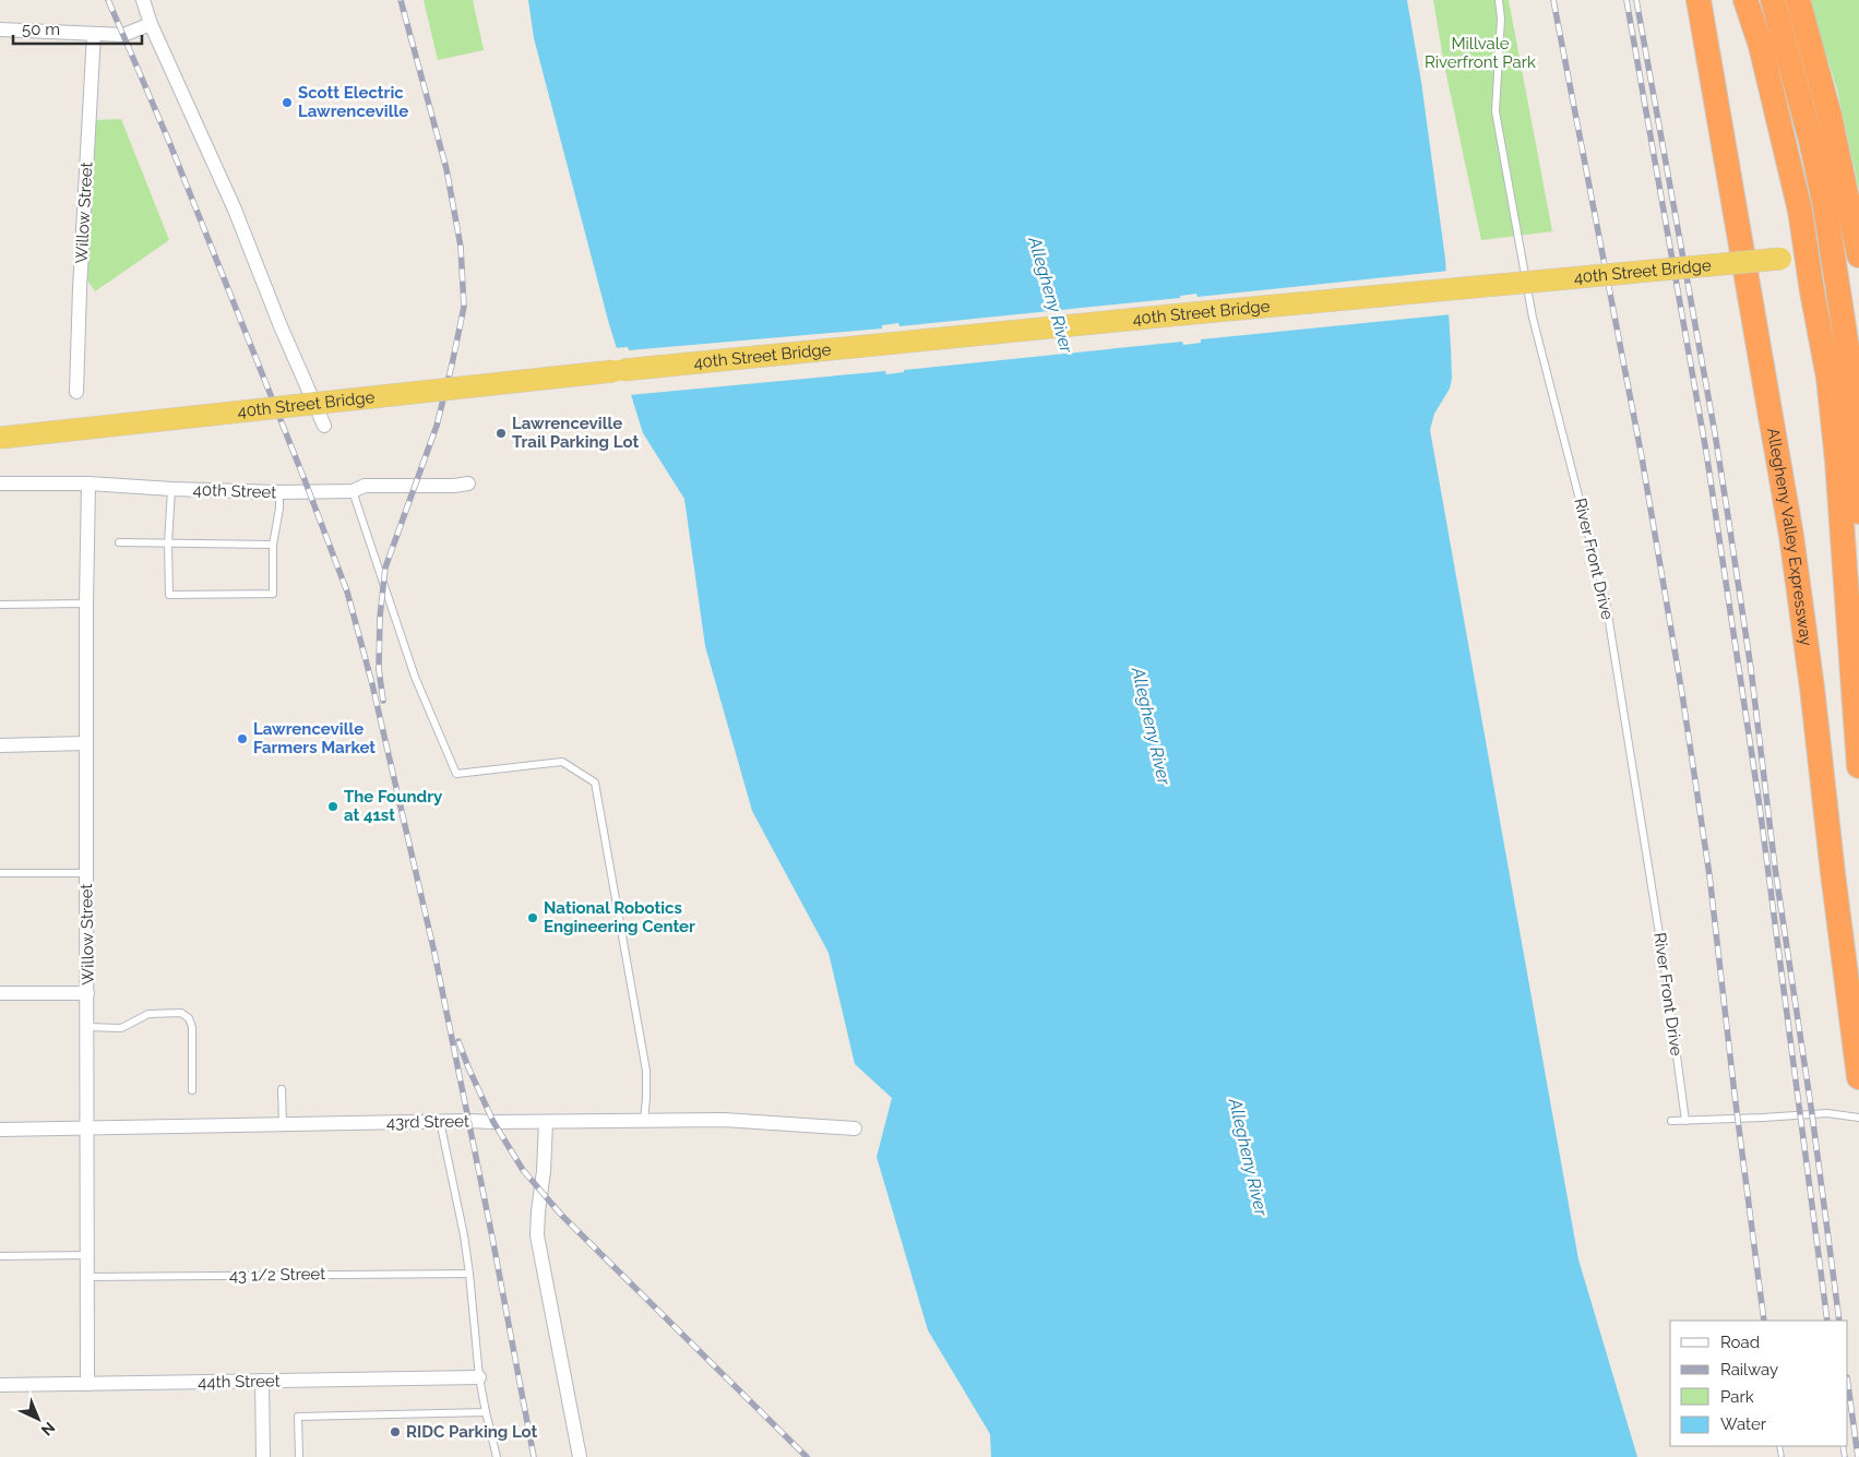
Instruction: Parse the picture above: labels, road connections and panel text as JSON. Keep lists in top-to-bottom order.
{
  "streets": {
    "highway": ["Allegheny Valley Expressway"],
    "main road": ["40th Street Bridge"],
    "street": [
      "Willow Street",
      "40th Street",
      "43rd Street",
      "44th Street"
    ],
    "lane": ["River Front Drive", "43 1/2 Street"]
  },
  "crossings": [
    ["Willow Street", "40th Street"],
    ["Willow Street", "43rd Street"],
    ["Willow Street", "43 1/2 Street"],
    ["Willow Street", "44th Street"]
  ],
  "water": ["Allegheny River"],
  "parks": ["Millvale Riverfront Park"],
  "places": [
    "Scott Electric Lawrenceville",
    "Lawrenceville Trail Parking Lot",
    "Lawrenceville Farmers Market",
    "The Foundry at 41st",
    "National Robotics Engineering Center",
    "RIDC Parking Lot"
  ],
  "legend": [
    "Road",
    "Railway",
    "Park",
    "Water"
  ],
  "scale_bar": "50 m",
  "north": "bottom right"
}
